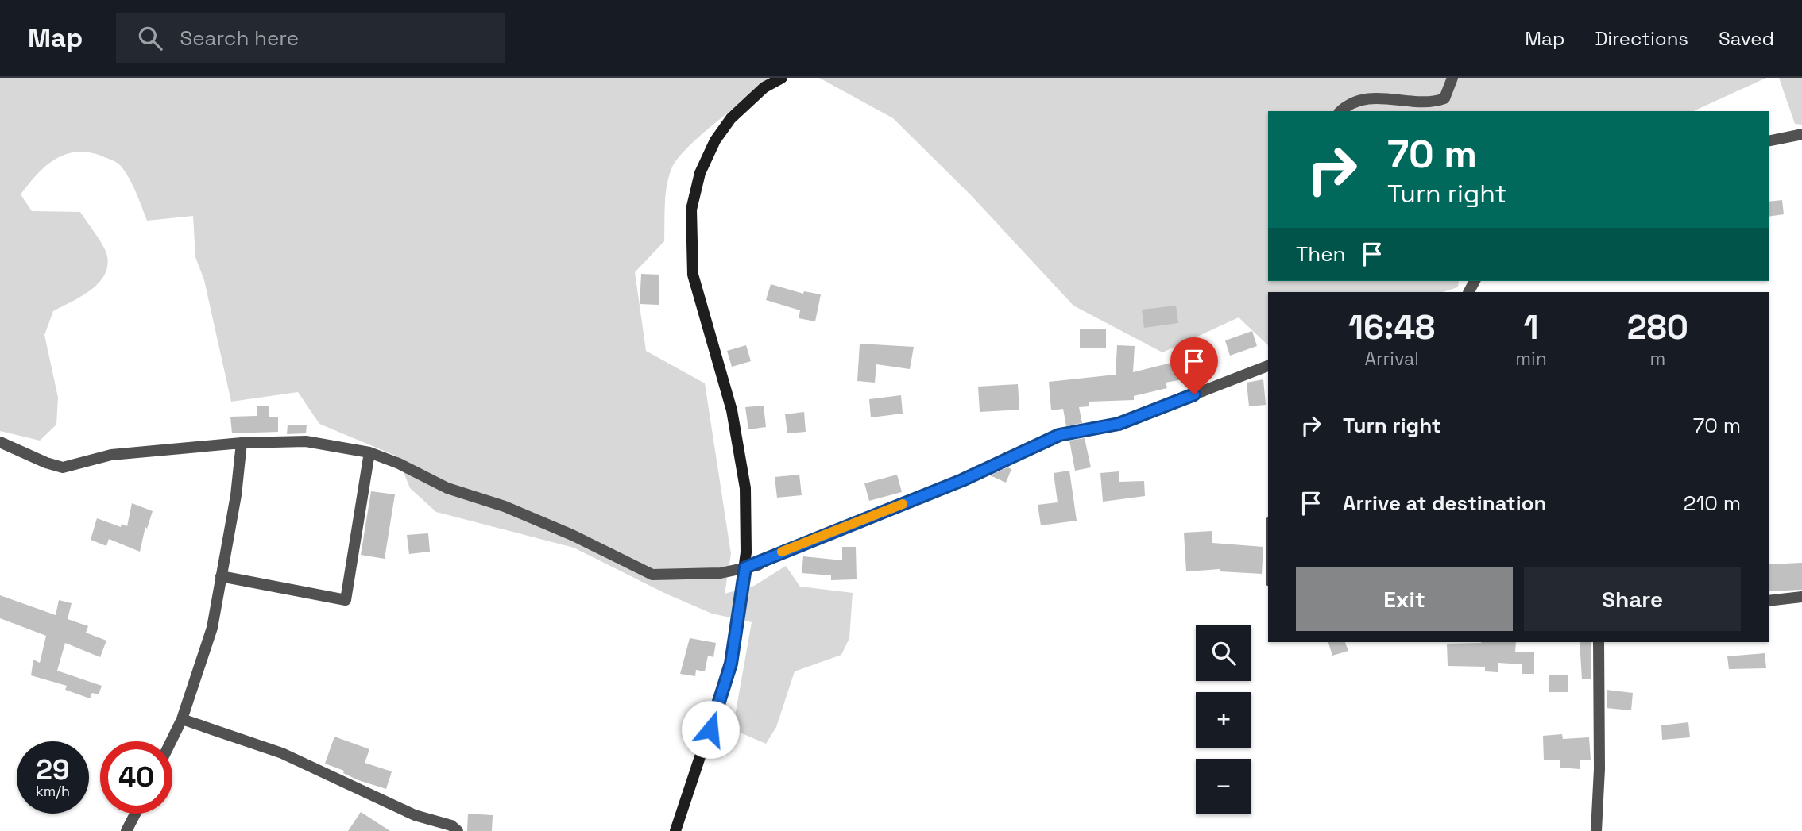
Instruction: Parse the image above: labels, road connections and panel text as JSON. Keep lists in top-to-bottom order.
{
  "page": {
    "header": "Map",
    "search": "Search here",
    "nav": ["Map", "Directions", "Saved"],
    "turn": ["70 m", "Turn right"],
    "then": "Then",
    "eta": [
      "16:48",
      "Arrival",
      "1",
      "min",
      "280",
      "m"
    ],
    "list": [
      {
        "name": "Turn right",
        "value": "70 m"
      },
      {
        "name": "Arrive at destination",
        "value": "210 m"
      }
    ],
    "buttons": ["Exit", "Share"],
    "map_buttons": ["+", "−"],
    "speed": "29 km/h",
    "limit": "40"
  }
}
